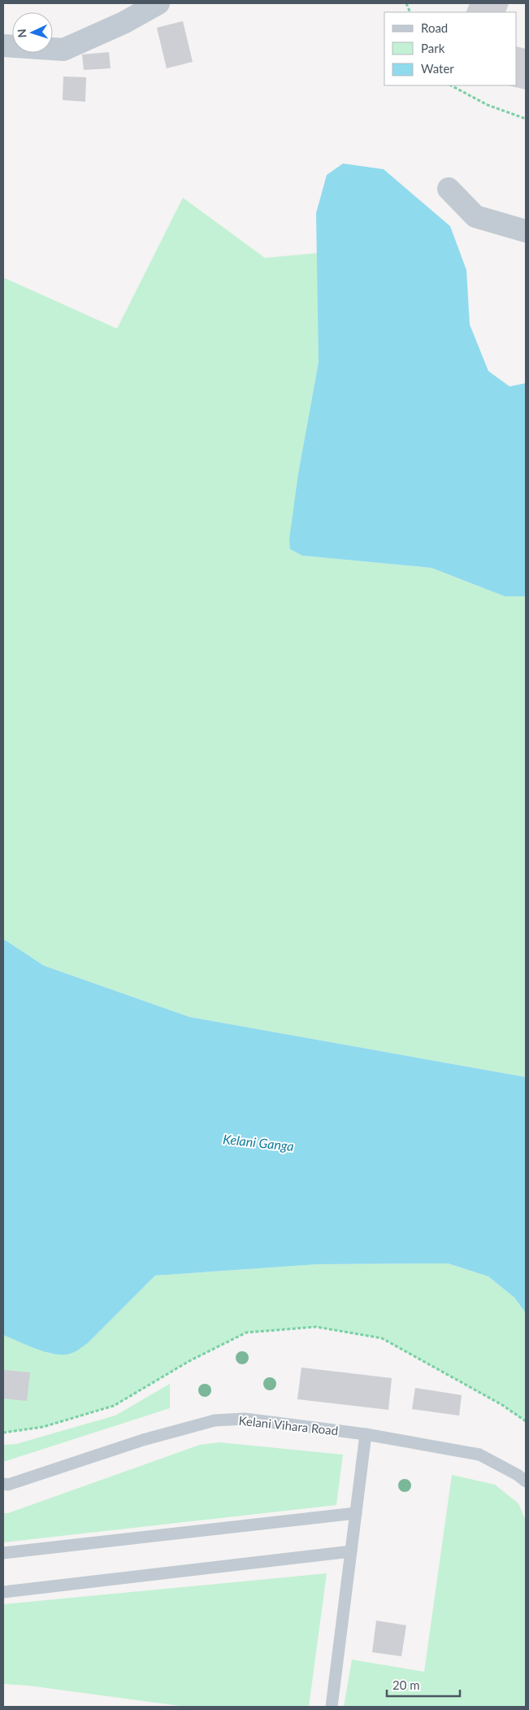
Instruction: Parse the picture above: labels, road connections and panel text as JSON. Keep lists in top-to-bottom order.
{
  "streets": {
    "lane": ["Kelani Vihara Road"]
  },
  "water": ["Kelani Ganga"],
  "legend": ["Road", "Park", "Water"],
  "scale_bar": "20 m",
  "north": "left"
}
